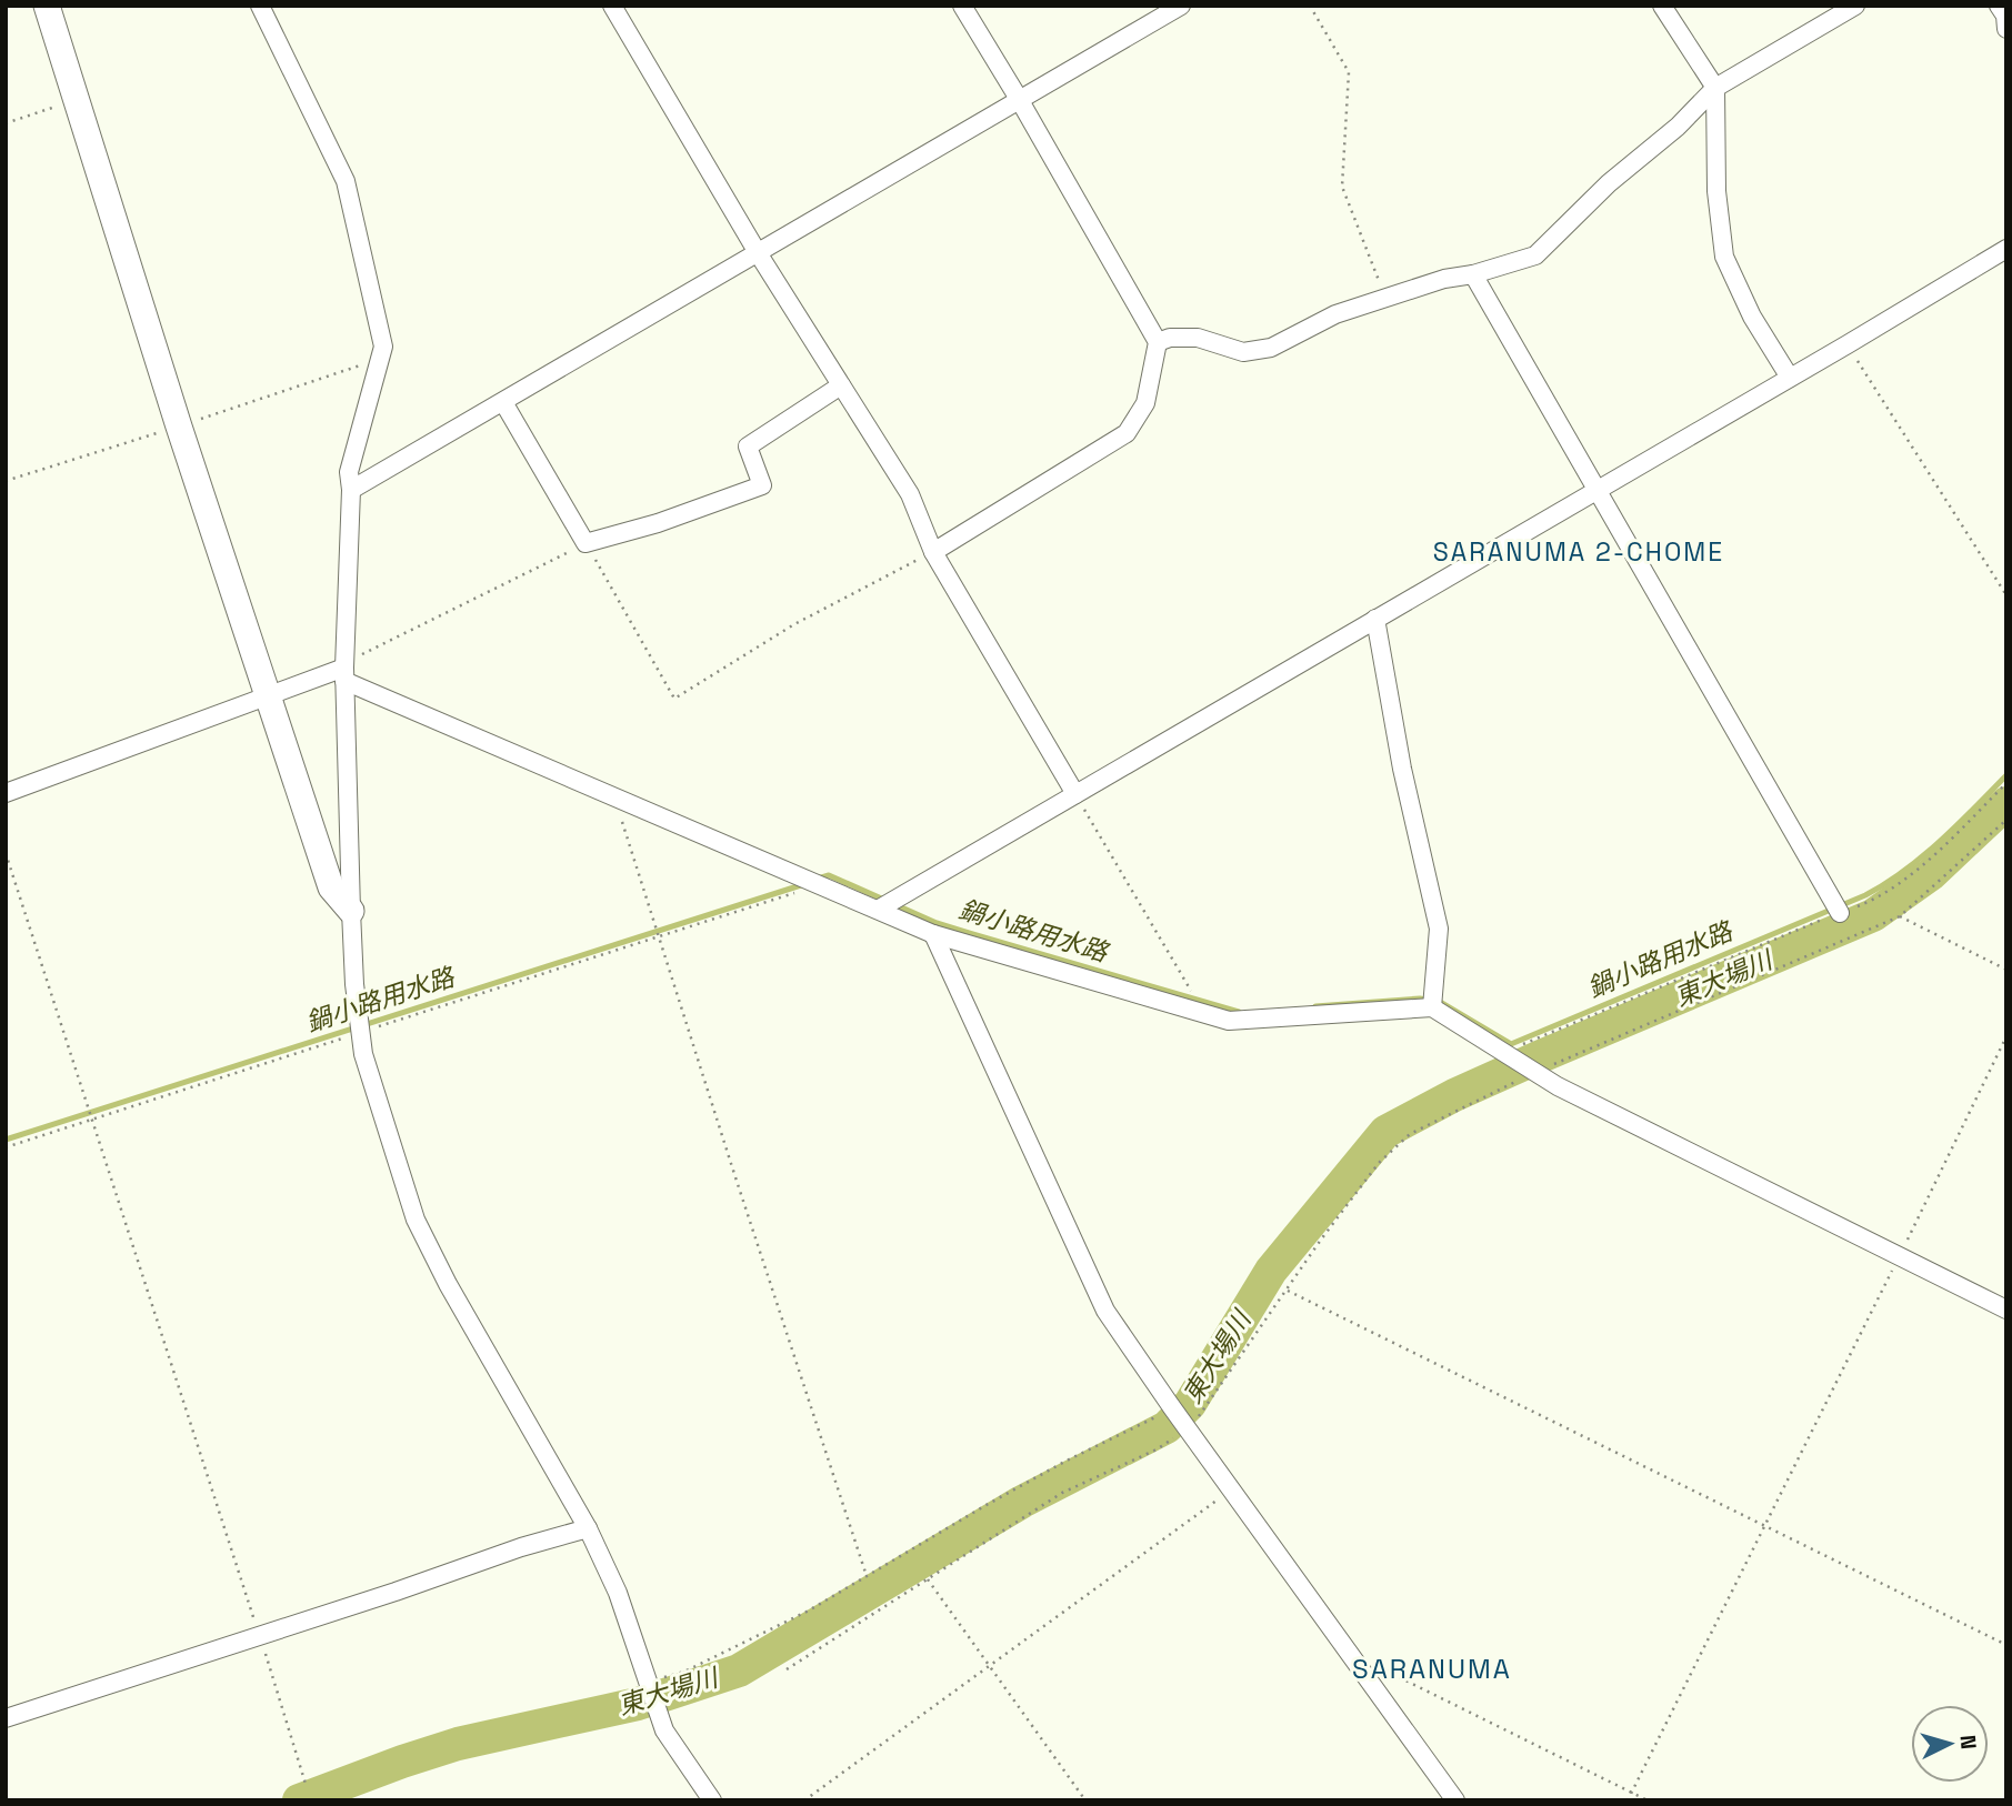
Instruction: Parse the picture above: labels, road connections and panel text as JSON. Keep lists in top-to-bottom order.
{
  "districts": ["SARANUMA 2-CHOME", "SARANUMA"],
  "water": ["鍋小路用水路", "東大場川"],
  "north": "right"
}
